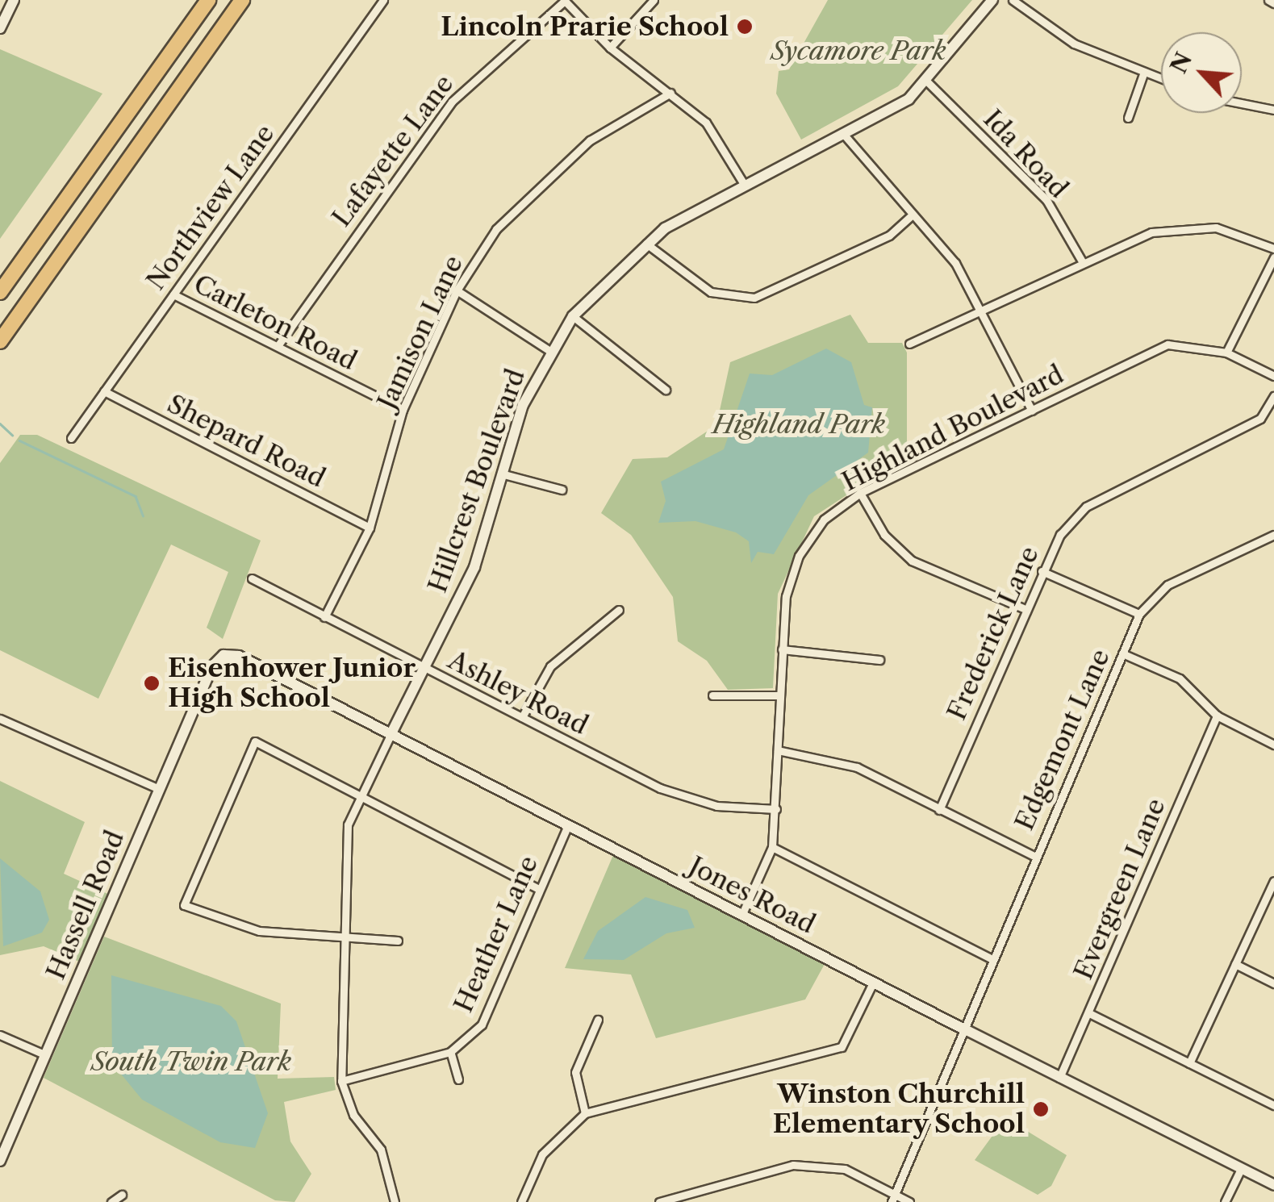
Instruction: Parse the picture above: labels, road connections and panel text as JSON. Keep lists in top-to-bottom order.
{
  "streets": {
    "street": [
      "Lafayette Lane",
      "Ida Road",
      "Northview Lane",
      "Carleton Road",
      "Jamison Lane",
      "Highland Boulevard",
      "Shepard Road",
      "Hillcrest Boulevard",
      "Frederick Lane",
      "Ashley Road",
      "Edgemont Lane",
      "Evergreen Lane",
      "Jones Road",
      "Hassell Road",
      "Heather Lane"
    ]
  },
  "crossings": [
    ["Lafayette Lane", "Carleton Road"],
    ["Ida Road", "Hillcrest Boulevard"],
    ["Northview Lane", "Carleton Road"],
    ["Northview Lane", "Shepard Road"],
    ["Carleton Road", "Jamison Lane"],
    ["Jamison Lane", "Shepard Road"],
    ["Jamison Lane", "Ashley Road"],
    ["Highland Boulevard", "Ashley Road"],
    ["Highland Boulevard", "Jones Road"],
    ["Hillcrest Boulevard", "Ashley Road"],
    ["Hillcrest Boulevard", "Jones Road"],
    ["Hillcrest Boulevard", "Heather Lane"],
    ["Edgemont Lane", "Jones Road"],
    ["Evergreen Lane", "Jones Road"],
    ["Jones Road", "Hassell Road"],
    ["Jones Road", "Heather Lane"]
  ],
  "parks": ["Sycamore Park", "Highland Park", "South Twin Park"],
  "places": ["Lincoln Prarie School", "Eisenhower Junior High School", "Winston Churchill Elementary School"],
  "north": "top left"
}
